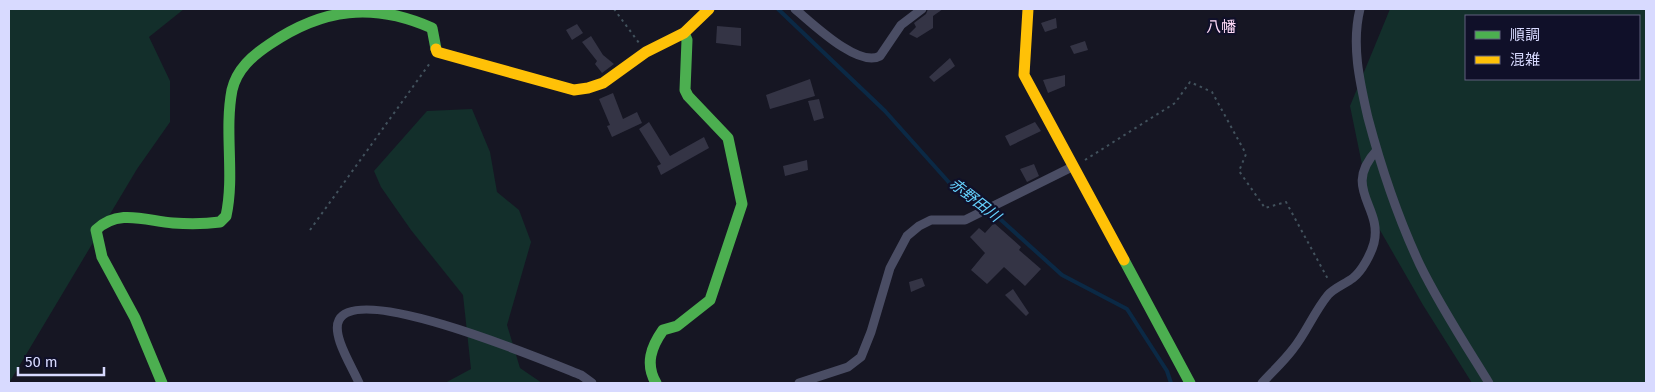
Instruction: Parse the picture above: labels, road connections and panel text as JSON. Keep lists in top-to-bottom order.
{
  "districts": ["八幡"],
  "water": ["赤野田川"],
  "legend": ["順調", "混雑"],
  "scale_bar": "50 m"
}
